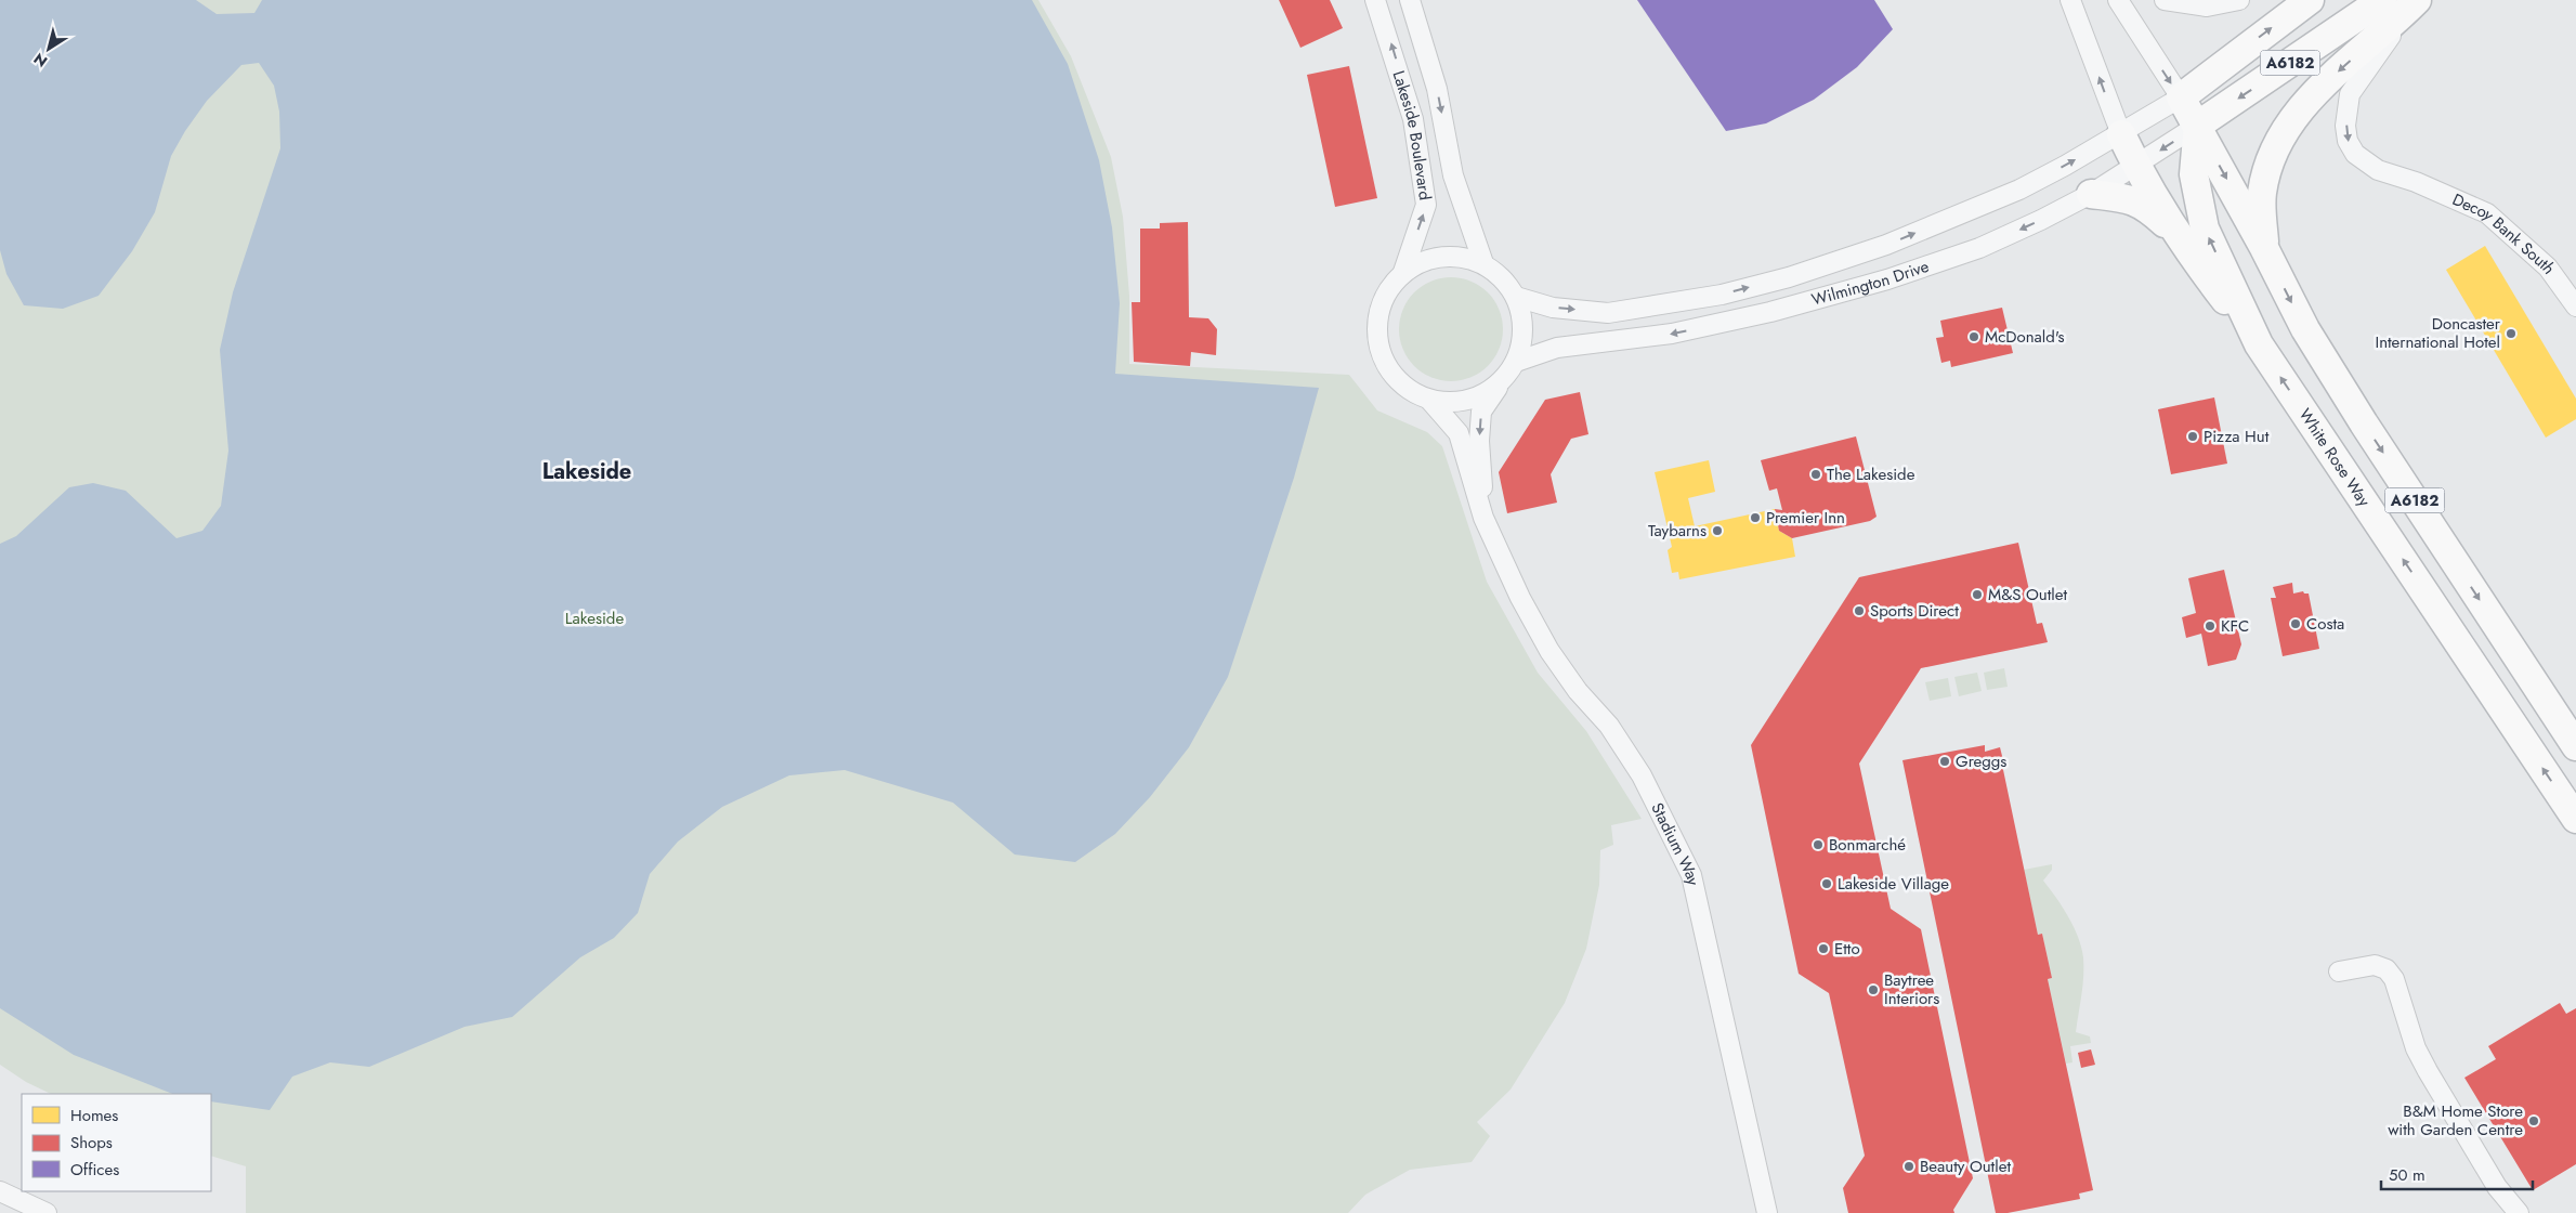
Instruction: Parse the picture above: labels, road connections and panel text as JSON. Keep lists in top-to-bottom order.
{
  "streets": {
    "highway": ["A6182", "White Rose Way"],
    "street": [
      "Lakeside Boulevard",
      "Decoy Bank South",
      "Wilmington Drive",
      "Stadium Way"
    ]
  },
  "crossings": [
    ["A6182", "Decoy Bank South"],
    ["A6182", "Wilmington Drive"],
    ["A6182", "White Rose Way"],
    ["Lakeside Boulevard", "Wilmington Drive"],
    ["Lakeside Boulevard", "Stadium Way"],
    ["Wilmington Drive", "White Rose Way"],
    ["Wilmington Drive", "Stadium Way"]
  ],
  "districts": ["Lakeside"],
  "parks": ["Lakeside"],
  "places": [
    "Doncaster International Hotel",
    "McDonald's",
    "Pizza Hut",
    "The Lakeside",
    "Premier Inn",
    "Taybarns",
    "M&S Outlet",
    "Sports Direct",
    "Costa",
    "KFC",
    "Greggs",
    "Bonmarché",
    "Lakeside Village",
    "Etto",
    "Baytree Interiors",
    "B&M Home Store with Garden Centre",
    "Beauty Outlet"
  ],
  "legend": ["Homes", "Shops", "Offices"],
  "scale_bar": "50 m",
  "north": "bottom left"
}
